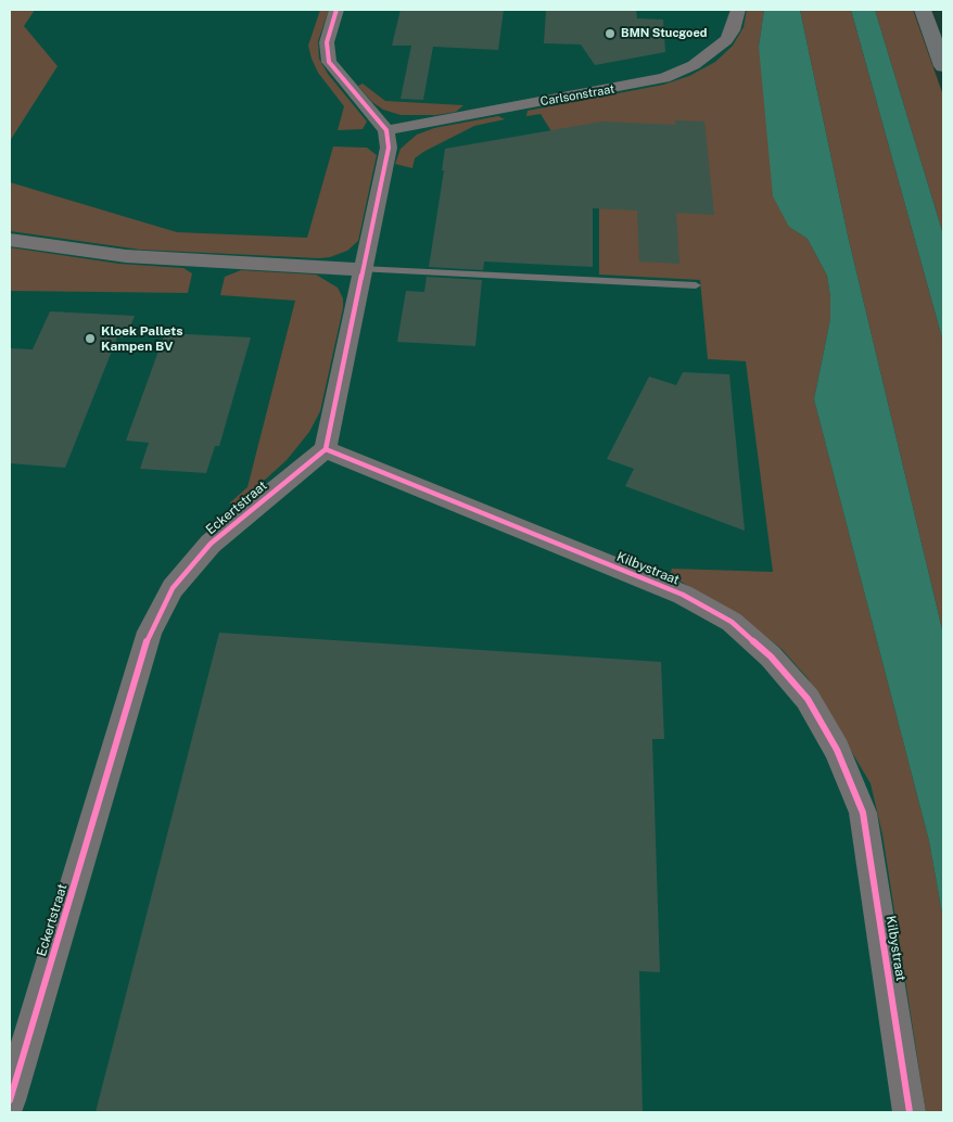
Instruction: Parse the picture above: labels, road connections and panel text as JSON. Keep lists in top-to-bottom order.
{
  "streets": {
    "street": ["Carlsonstraat", "Eckertstraat", "Kilbystraat"]
  },
  "crossings": [
    ["Eckertstraat", "Kilbystraat"]
  ],
  "places": ["BMN Stucgoed", "Kloek Pallets Kampen BV"]
}
